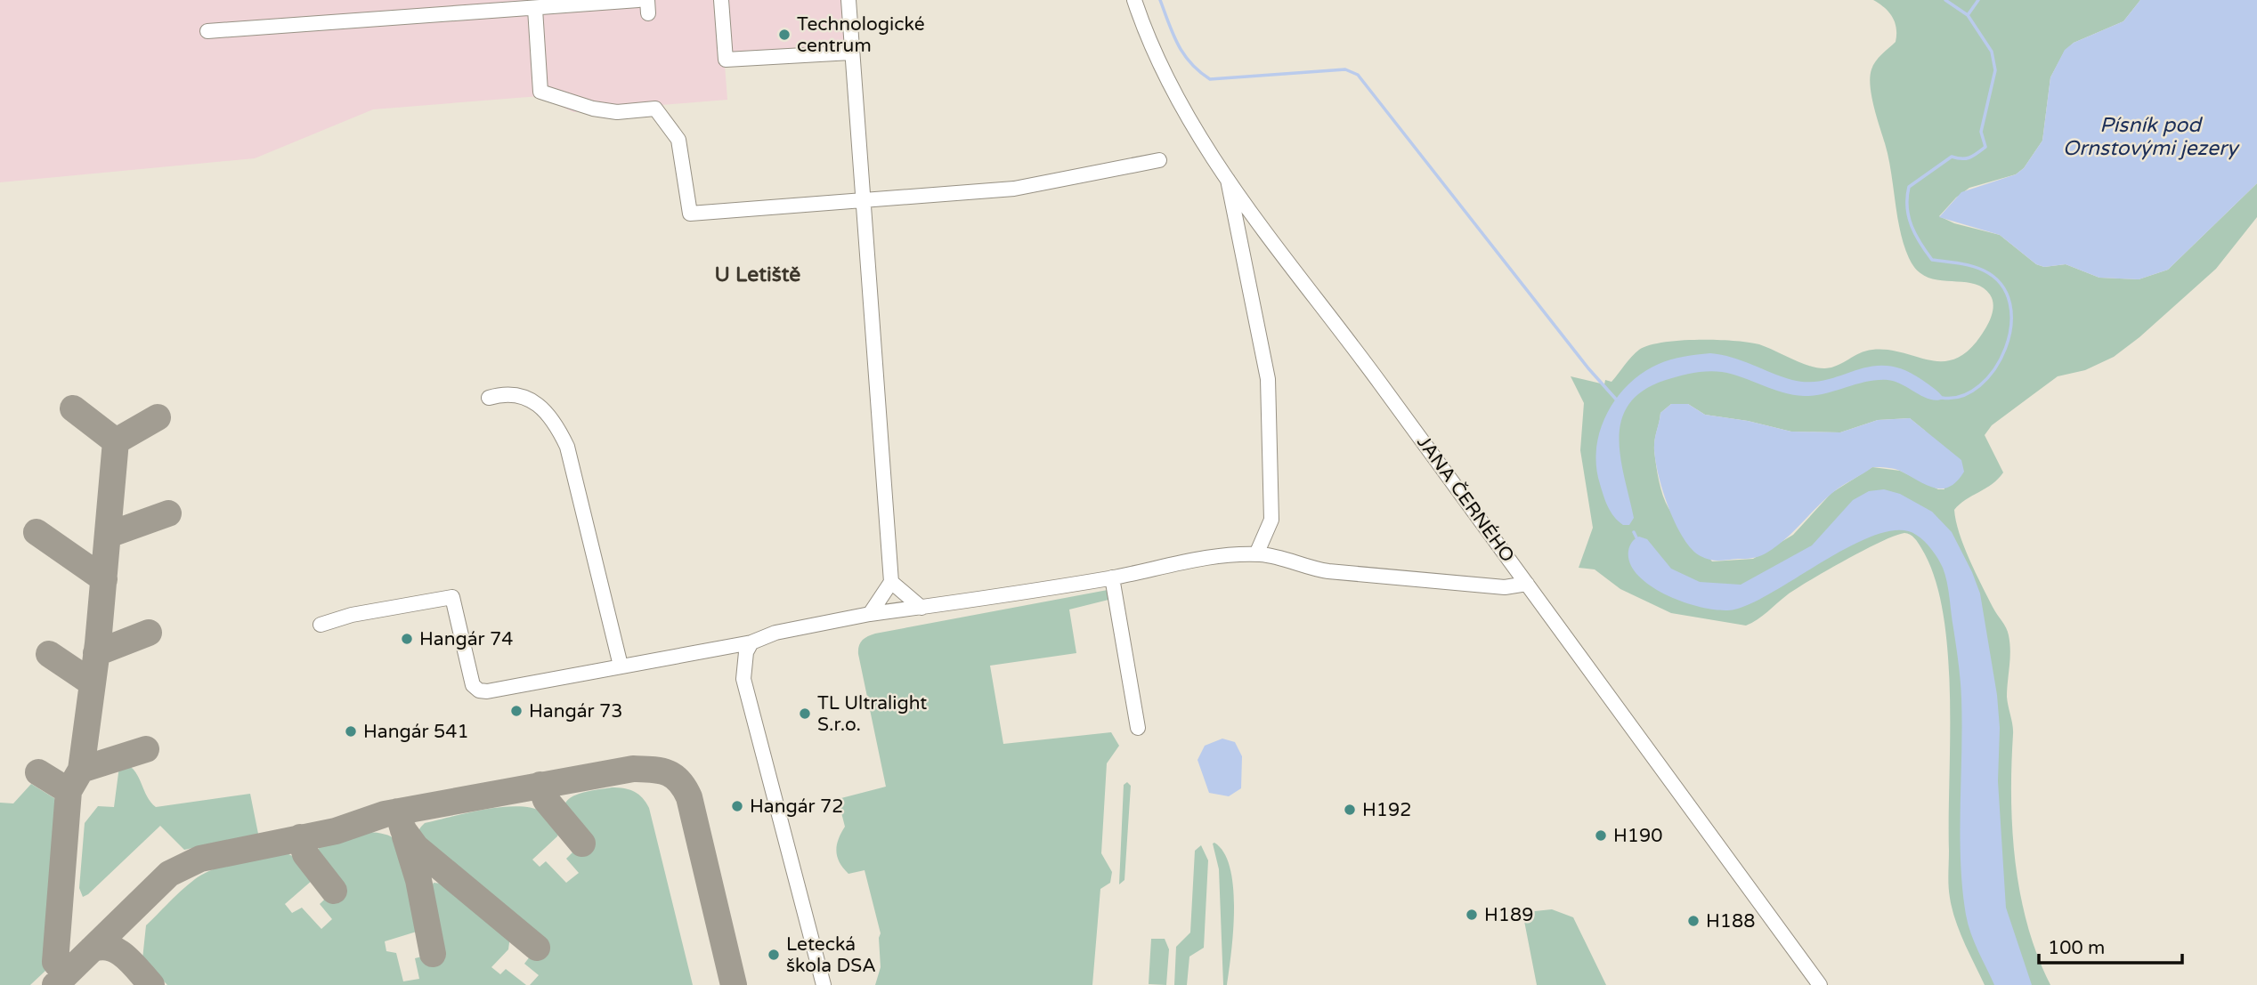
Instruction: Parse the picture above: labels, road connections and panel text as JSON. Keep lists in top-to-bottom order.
{
  "streets": {
    "street": ["JANA ČERNÉHO"]
  },
  "districts": ["U Letiště"],
  "water": ["Písník pod Ornstovými jezery"],
  "places": [
    "Technologické centrum",
    "Hangár 74",
    "Hangár 73",
    "TL Ultralight S.r.o.",
    "Hangár 541",
    "Hangár 72",
    "H192",
    "H190",
    "H189",
    "H188",
    "Letecká škola DSA"
  ],
  "scale_bar": "100 m"
}
